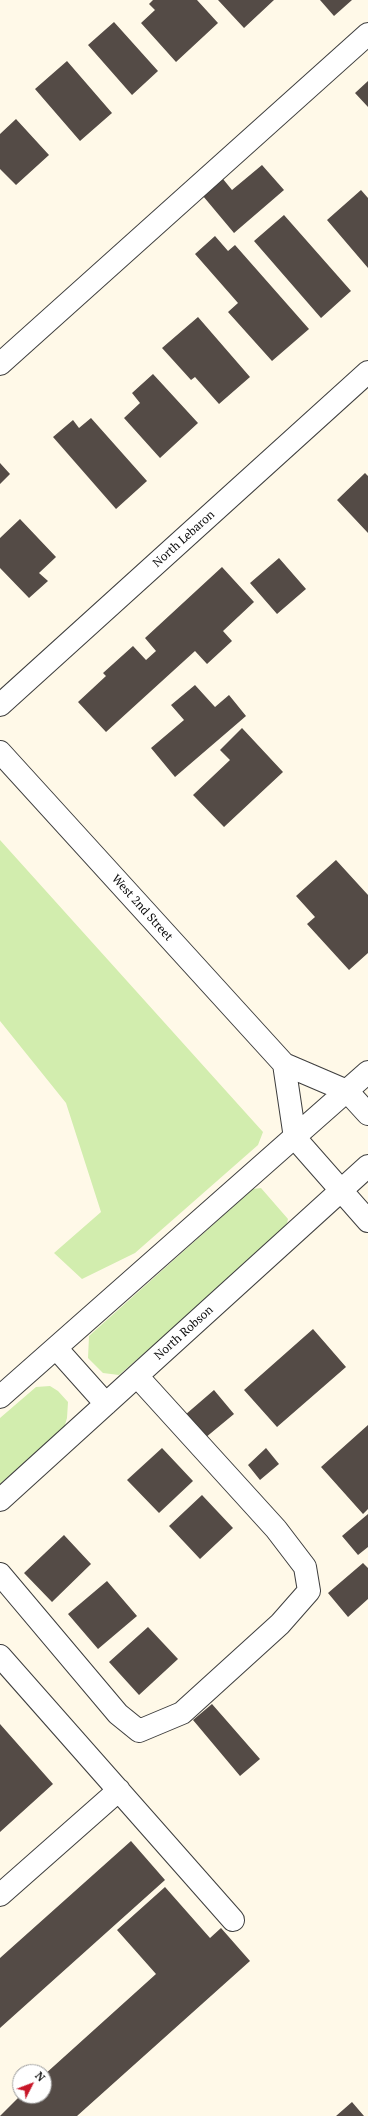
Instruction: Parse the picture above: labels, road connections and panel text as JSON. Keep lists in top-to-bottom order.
{
  "streets": {
    "street": ["North Lebaron", "West 2nd Street", "North Robson"]
  },
  "north": "top right"
}
